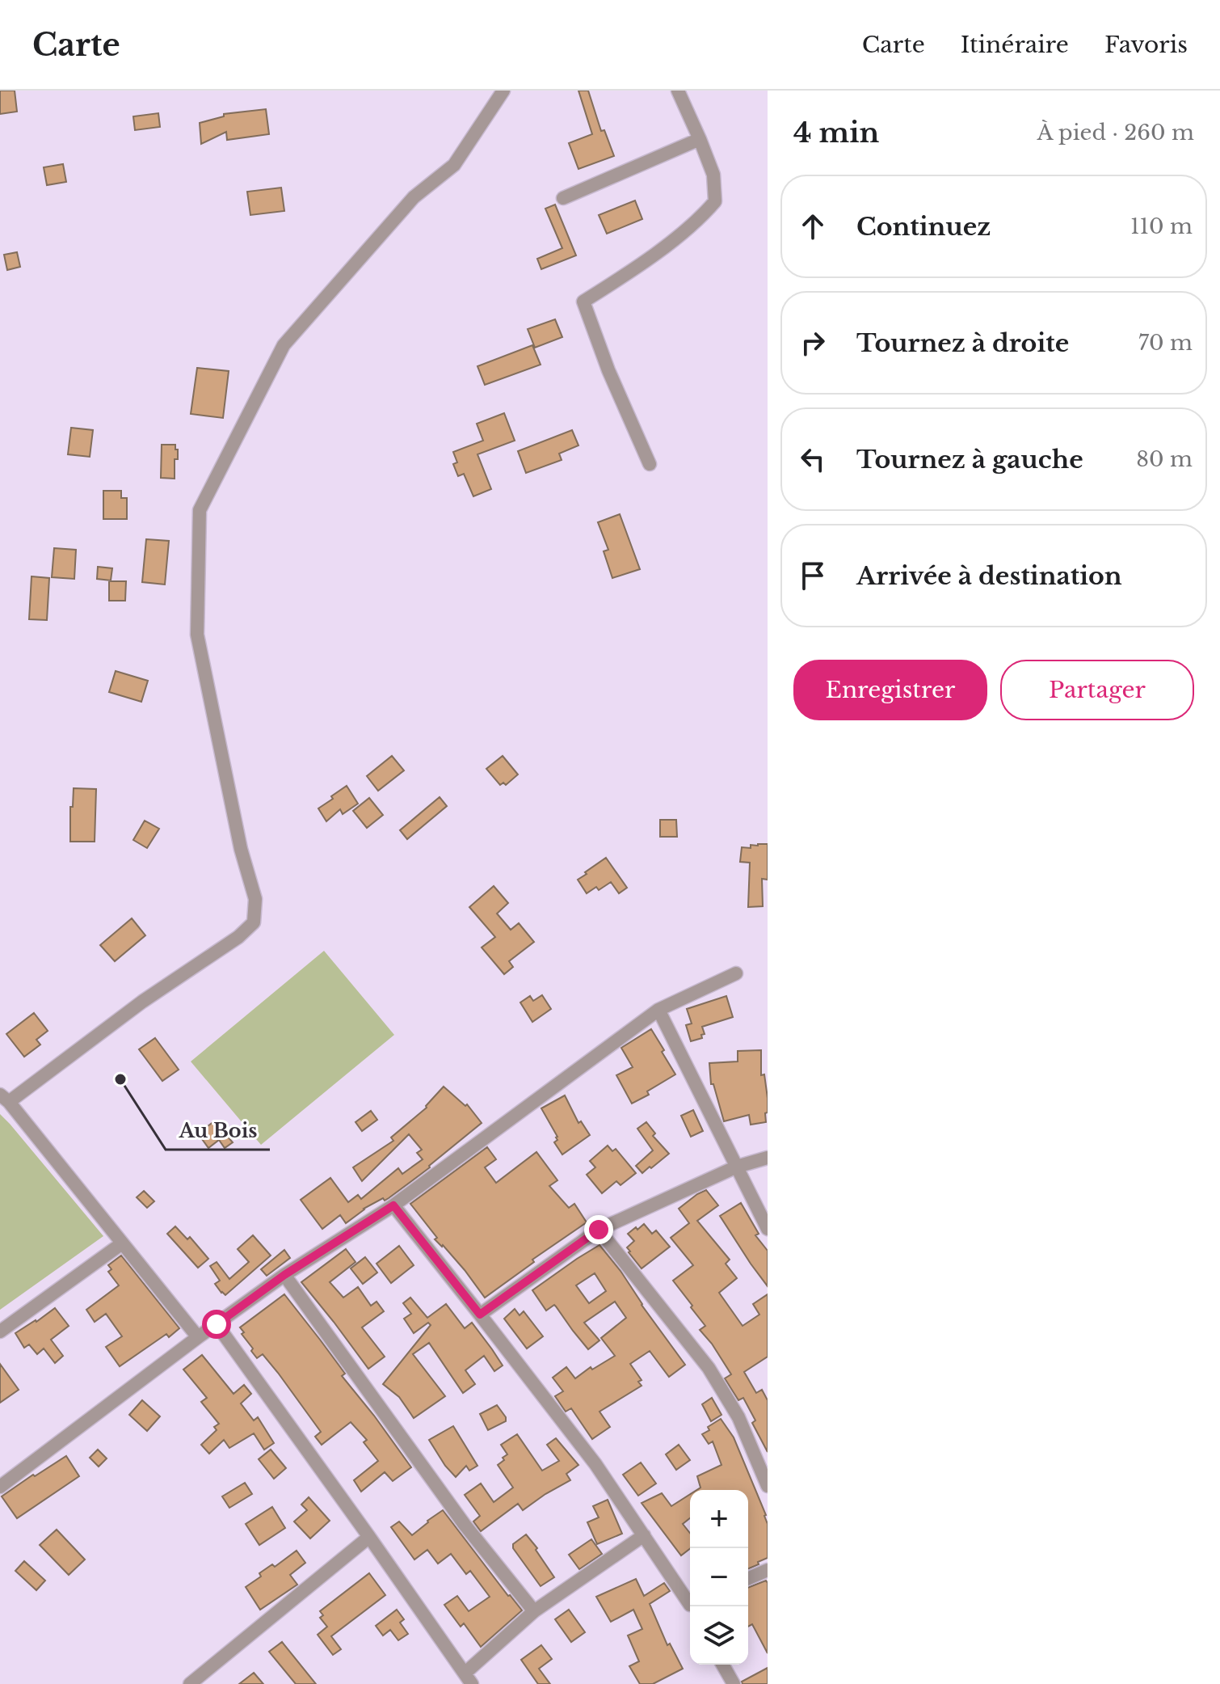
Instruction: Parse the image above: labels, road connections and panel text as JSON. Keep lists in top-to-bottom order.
{
  "places": ["Au Bois"],
  "page": {
    "header": "Carte",
    "nav": ["Carte", "Itinéraire", "Favoris"],
    "heading": ["4 min", "À pied · 260 m"],
    "list": [
      ["Continuez", "110 m"],
      ["Tournez à droite", "70 m"],
      ["Tournez à gauche", "80 m"],
      "Arrivée à destination"
    ],
    "buttons": ["Enregistrer", "Partager"],
    "map_buttons": ["+", "−"]
  }
}
